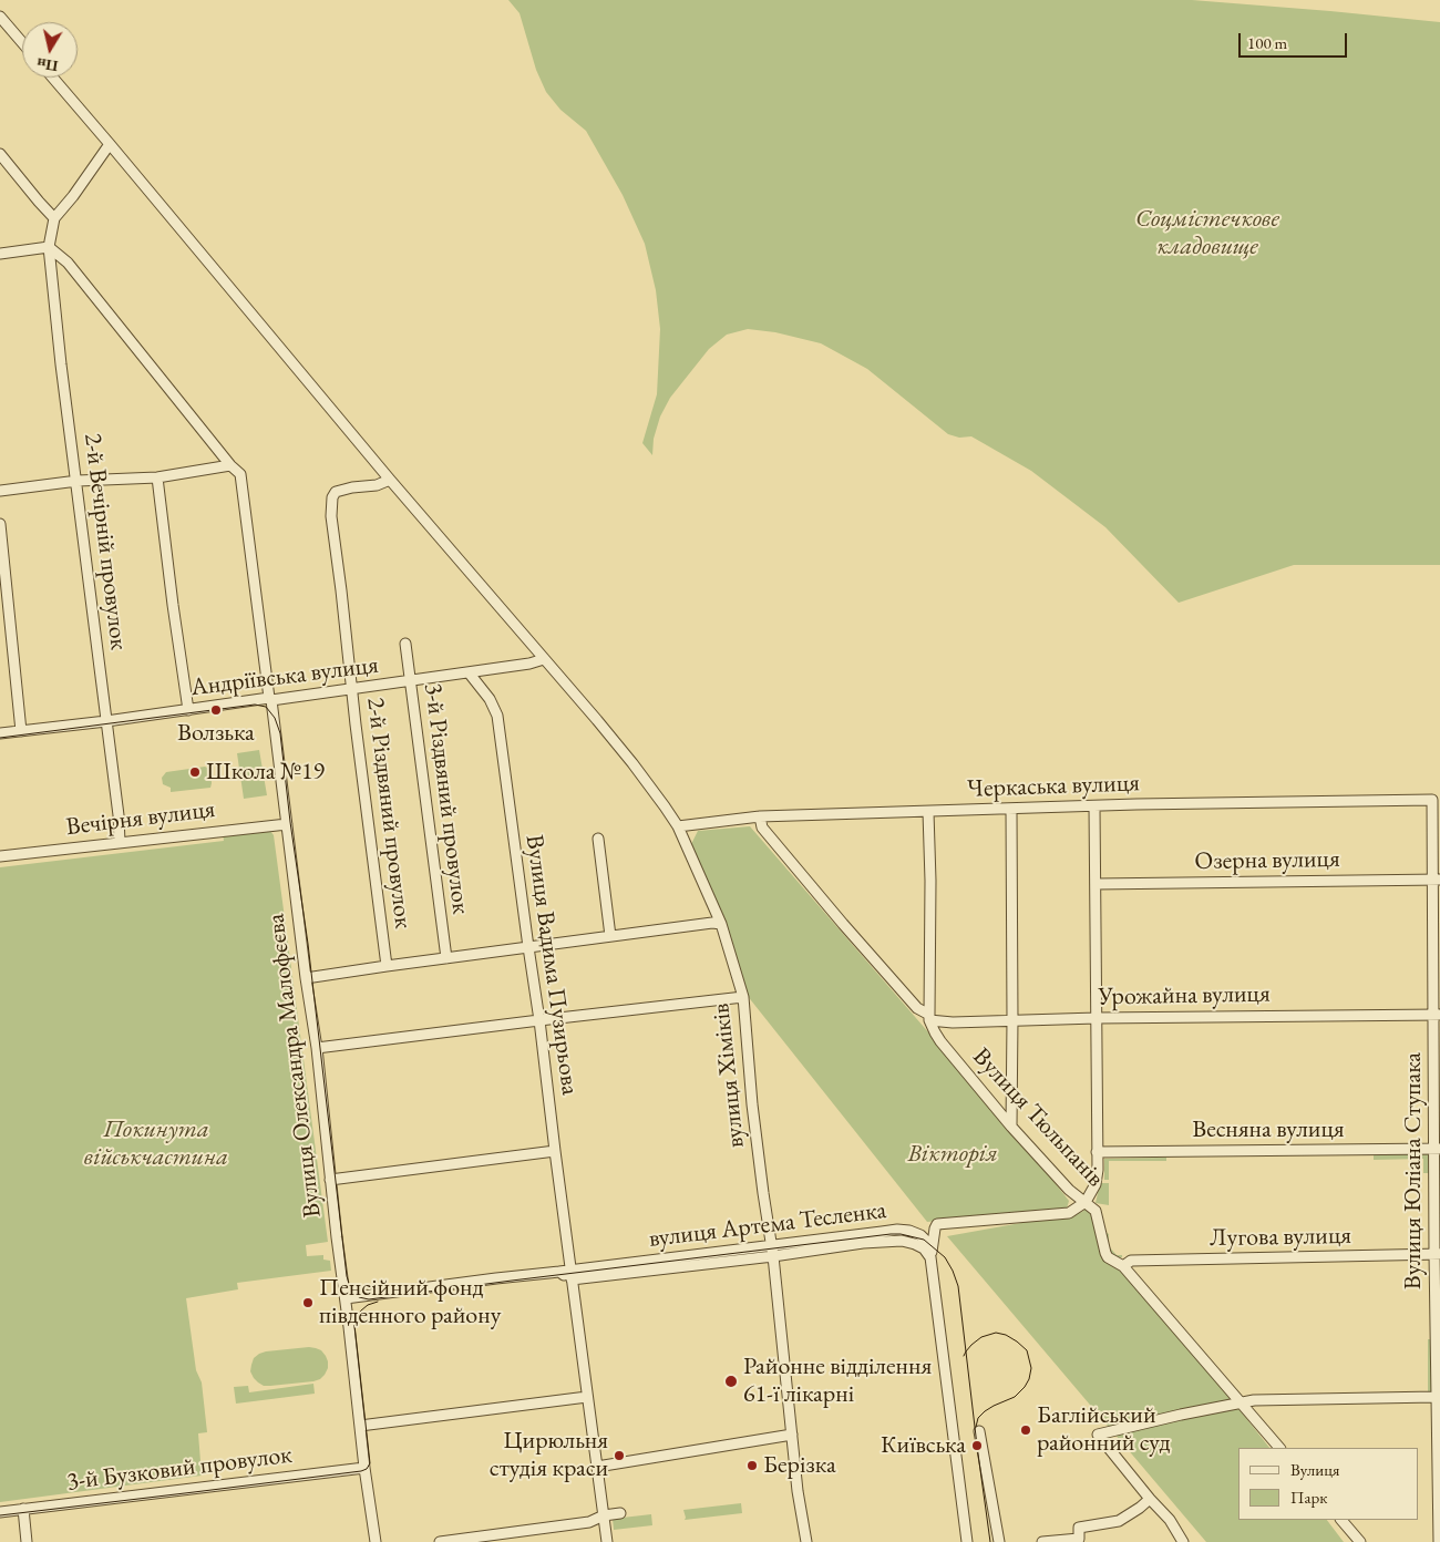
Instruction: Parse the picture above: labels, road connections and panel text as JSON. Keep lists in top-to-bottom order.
{
  "streets": {
    "street": [
      "2-й Вечірній провулок",
      "Андріївська вулиця",
      "Черкаська вулиця",
      "3-й Різдвяний провулок",
      "2-й Різдвяний провулок",
      "Вечірня вулиця",
      "Озерна вулиця",
      "Вулиця Вадима Пузирьова",
      "Урожайна вулиця",
      "Вулиця Олександра Малофєєва",
      "вулиця Хіміків",
      "Вулиця Тюльпанів",
      "Весняна вулиця",
      "Вулиця Юліана Ступака",
      "вулиця Артема Тесленка",
      "Лугова вулиця",
      "3-й Бузковий провулок"
    ]
  },
  "crossings": [
    ["2-й Вечірній провулок", "Андріївська вулиця"],
    ["2-й Вечірній провулок", "Вечірня вулиця"],
    ["2-й Вечірній провулок", "Вулиця Олександра Малофєєва"],
    ["Андріївська вулиця", "3-й Різдвяний провулок"],
    ["Андріївська вулиця", "2-й Різдвяний провулок"],
    ["Андріївська вулиця", "Вулиця Вадима Пузирьова"],
    ["Андріївська вулиця", "Вулиця Олександра Малофєєва"],
    ["Андріївська вулиця", "вулиця Хіміків"],
    ["Черкаська вулиця", "вулиця Хіміків"],
    ["Черкаська вулиця", "Вулиця Тюльпанів"],
    ["Черкаська вулиця", "Вулиця Юліана Ступака"],
    ["2-й Різдвяний провулок", "вулиця Хіміків"],
    ["Вечірня вулиця", "Вулиця Олександра Малофєєва"],
    ["Озерна вулиця", "Вулиця Юліана Ступака"],
    ["Вулиця Вадима Пузирьова", "вулиця Артема Тесленка"],
    ["Урожайна вулиця", "Вулиця Тюльпанів"],
    ["Урожайна вулиця", "Вулиця Юліана Ступака"],
    ["вулиця Хіміків", "вулиця Артема Тесленка"],
    ["Вулиця Тюльпанів", "Лугова вулиця"],
    ["Весняна вулиця", "Вулиця Юліана Ступака"],
    ["Вулиця Юліана Ступака", "Лугова вулиця"]
  ],
  "parks": ["Соцмістечкове кладовище", "Покинута військчастина", "Вікторія"],
  "places": [
    "Волзька",
    "Школа №19",
    "Пенсійний фонд південного району",
    "Районне відділення 61-ї лікарні",
    "Баглійський районний суд",
    "Київська",
    "Цирюльня студія краси",
    "Берізка"
  ],
  "legend": ["Вулиця", "Парк"],
  "scale_bar": "100 m",
  "north": "bottom"
}
